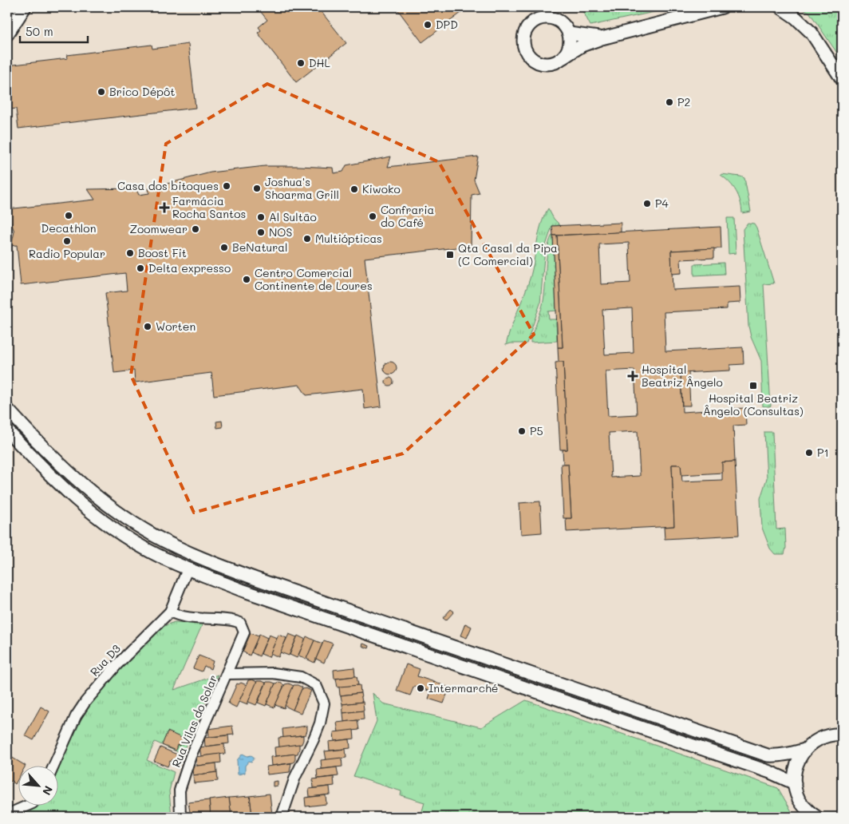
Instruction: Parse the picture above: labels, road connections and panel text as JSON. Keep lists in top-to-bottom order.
{
  "streets": {
    "street": ["Rua D3", "Rua Vilas do Solar"]
  },
  "places": {
    "other": [
      "DPD",
      "DHL",
      "Brico Dépôt",
      "P2",
      "Casa dos bitoques",
      "Joshua's Shoarma Grill",
      "Kiwoko",
      "P4",
      "Decathlon",
      "Confraria do Café",
      "Al Sultão",
      "Zoomwear",
      "NOS",
      "Multiópticas",
      "Radio Popular",
      "BeNatural",
      "Boost Fit",
      "Delta expresso",
      "Centro Comercial Continente de Loures",
      "Worten",
      "P5",
      "P1",
      "Intermarché"
    ],
    "health": ["Farmácia Rocha Santos", "Hospital Beatriz Ângelo"],
    "transit": ["Qta Casal da Pipa (C Comercial)", "Hospital Beatriz Ângelo (Consultas)"]
  },
  "scale_bar": "50 m",
  "north": "bottom right"
}
